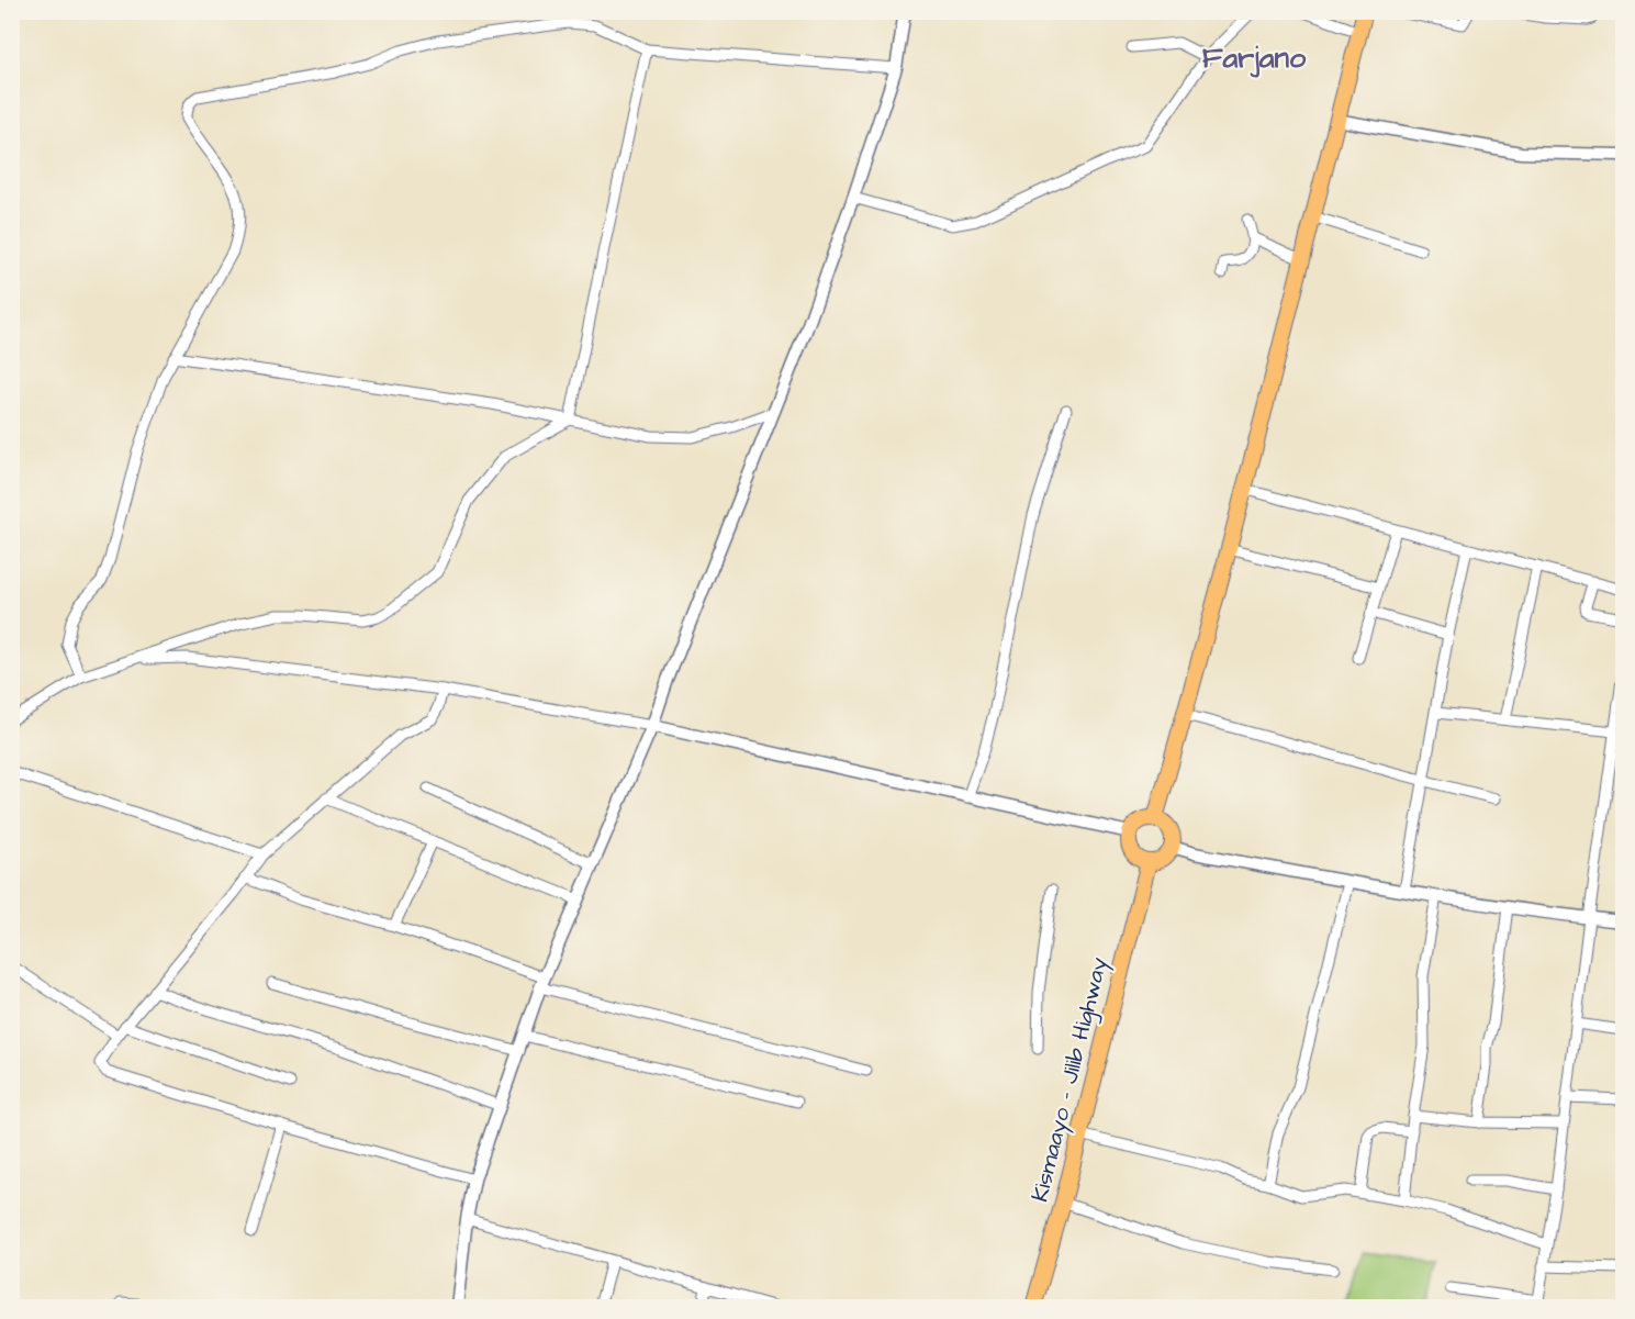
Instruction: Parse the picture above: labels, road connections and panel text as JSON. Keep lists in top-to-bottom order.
{
  "streets": {
    "main road": ["Kismaayo - Jilib Highway"]
  },
  "districts": ["Farjano"]
}
